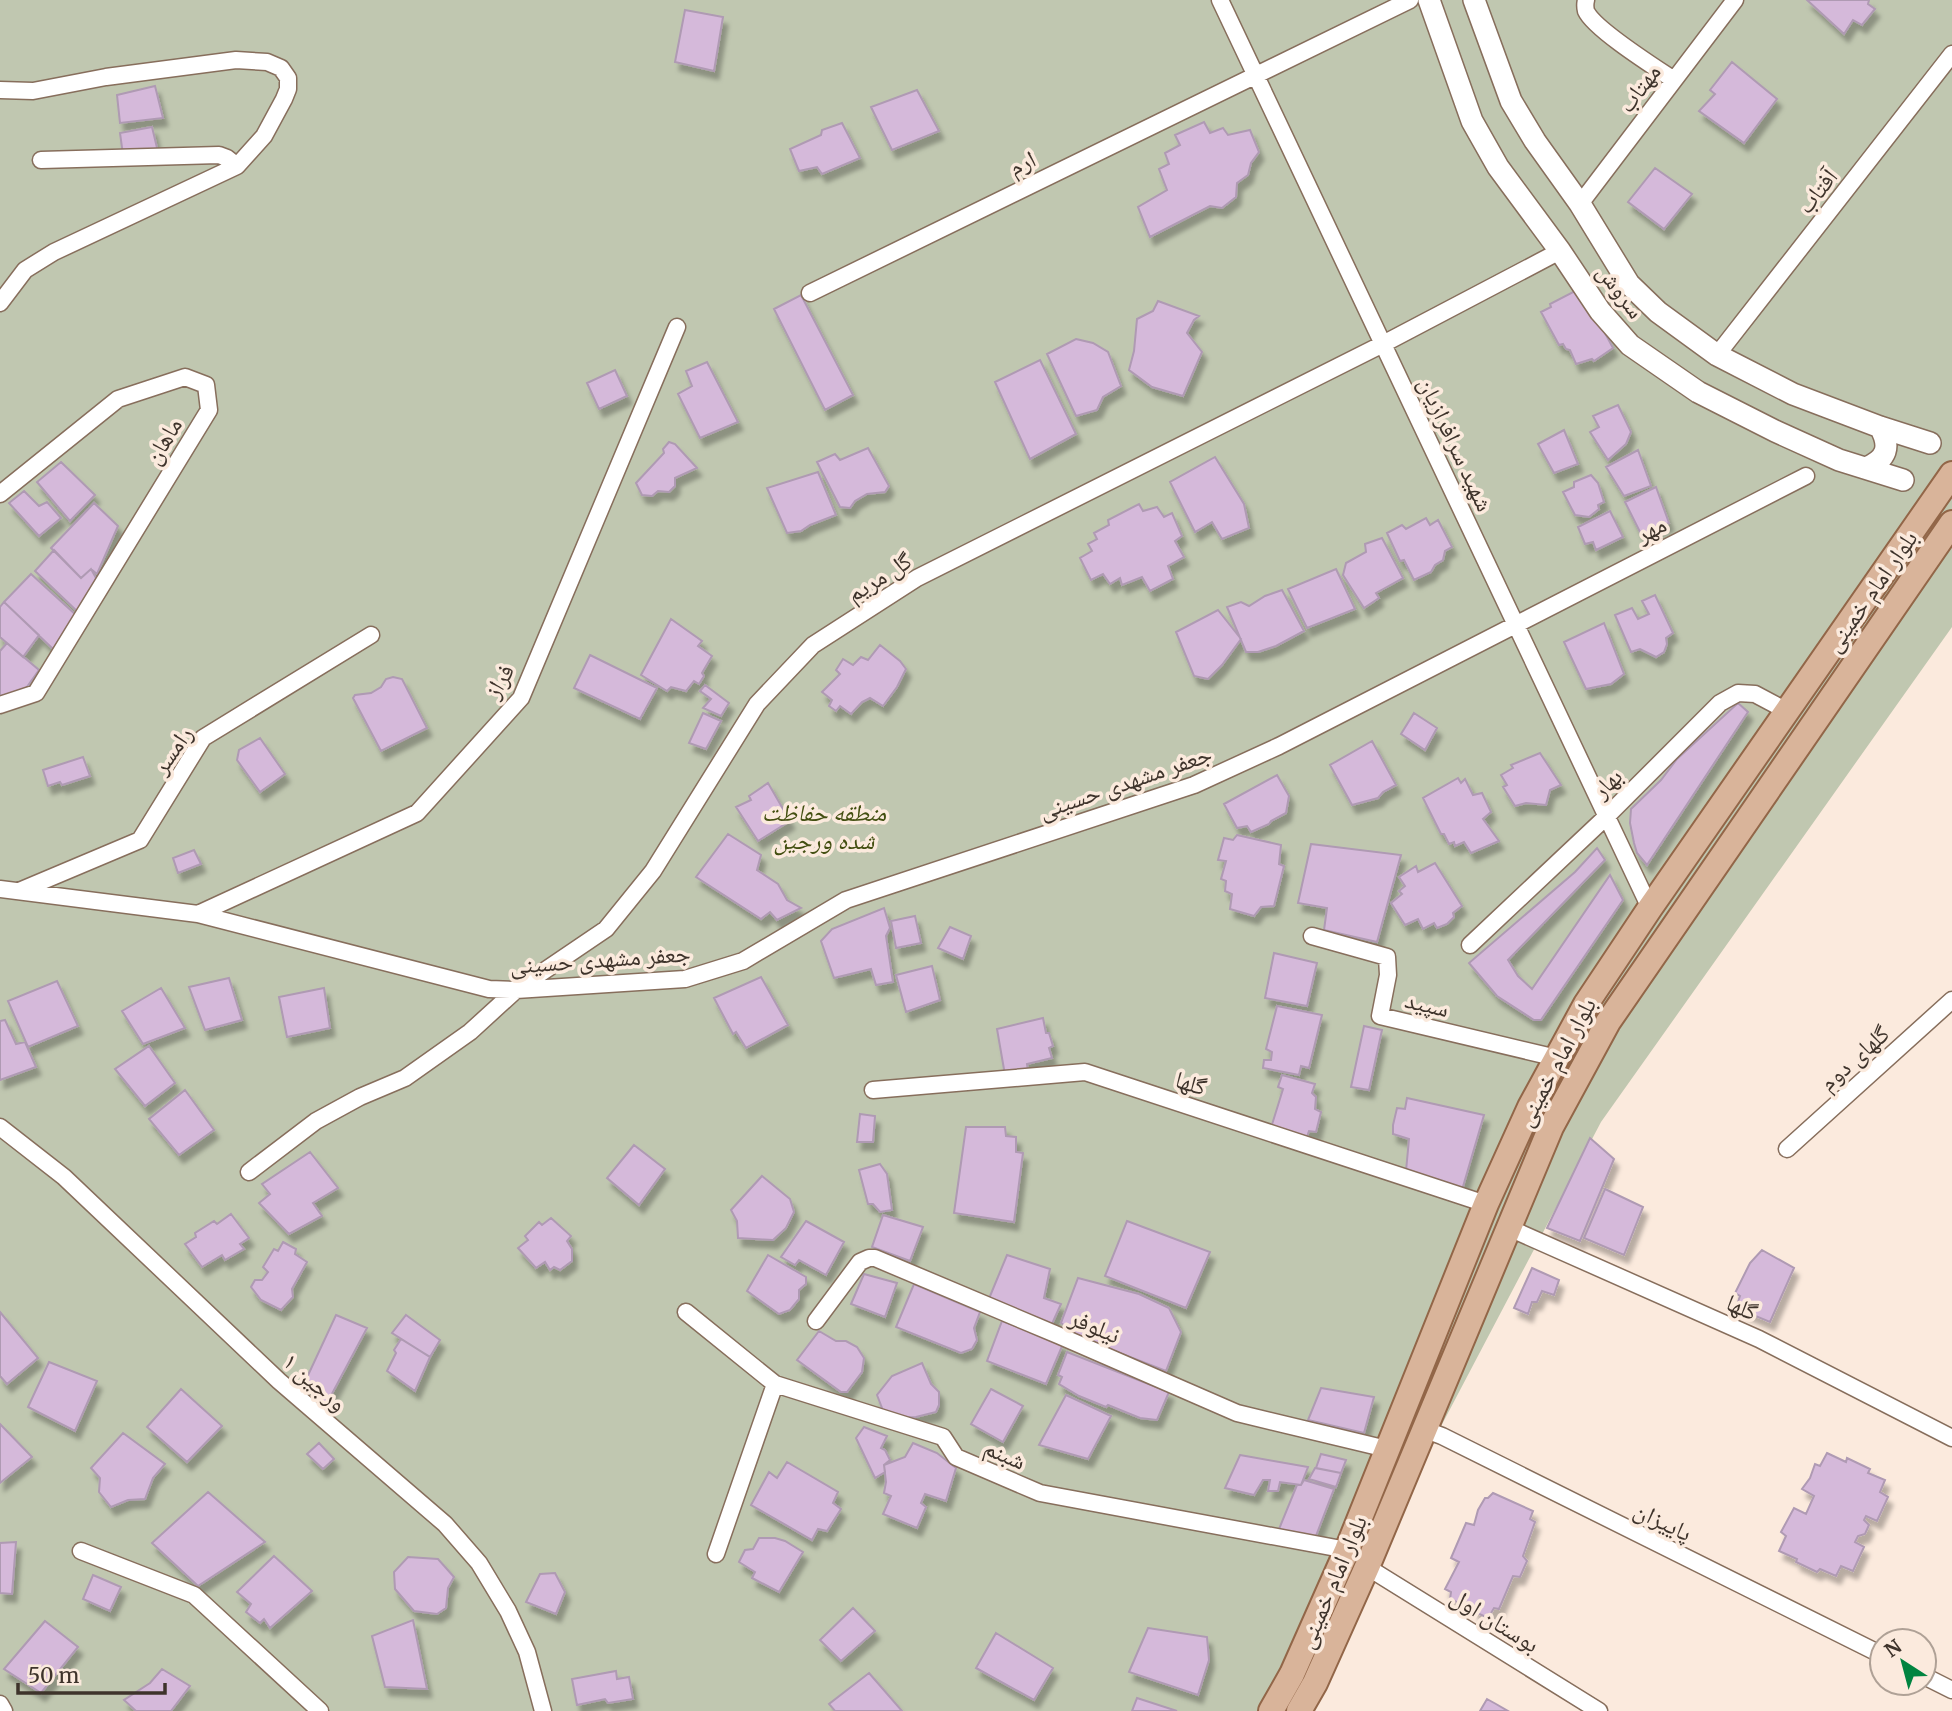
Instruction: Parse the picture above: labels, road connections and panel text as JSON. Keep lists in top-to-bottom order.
{
  "streets": {
    "main road": ["بلوار امام خمینی"],
    "street": [
      "مهتاب",
      "ارم",
      "آفتاب",
      "سروش",
      "ماهان",
      "شهید سرافرازیان",
      "مهر",
      "گل مریم",
      "فراز",
      "رامسر",
      "جعفر مشهدی حسینی",
      "بهار",
      "سپید",
      "گلهای دوم",
      "گلها",
      "نیلوفر",
      "ورجین ۱",
      "شبنم",
      "پاییزان",
      "بوستان اول"
    ]
  },
  "crossings": [
    ["مهتاب", "سروش"],
    ["ارم", "شهید سرافرازیان"],
    ["آفتاب", "سروش"],
    ["سروش", "گل مریم"],
    ["شهید سرافرازیان", "مهر"],
    ["شهید سرافرازیان", "گل مریم"],
    ["شهید سرافرازیان", "بلوار امام خمینی"],
    ["شهید سرافرازیان", "جعفر مشهدی حسینی"],
    ["شهید سرافرازیان", "بهار"],
    ["مهر", "جعفر مشهدی حسینی"],
    ["گل مریم", "جعفر مشهدی حسینی"],
    ["بلوار امام خمینی", "بهار"],
    ["بلوار امام خمینی", "سپید"],
    ["بلوار امام خمینی", "گلها"],
    ["بلوار امام خمینی", "نیلوفر"],
    ["بلوار امام خمینی", "شبنم"],
    ["بلوار امام خمینی", "پاییزان"],
    ["بلوار امام خمینی", "بوستان اول"],
    ["فراز", "جعفر مشهدی حسینی"],
    ["رامسر", "جعفر مشهدی حسینی"]
  ],
  "parks": ["منطقه حفاظت شده ورجین"],
  "scale_bar": "50 m",
  "north": "top left"
}
